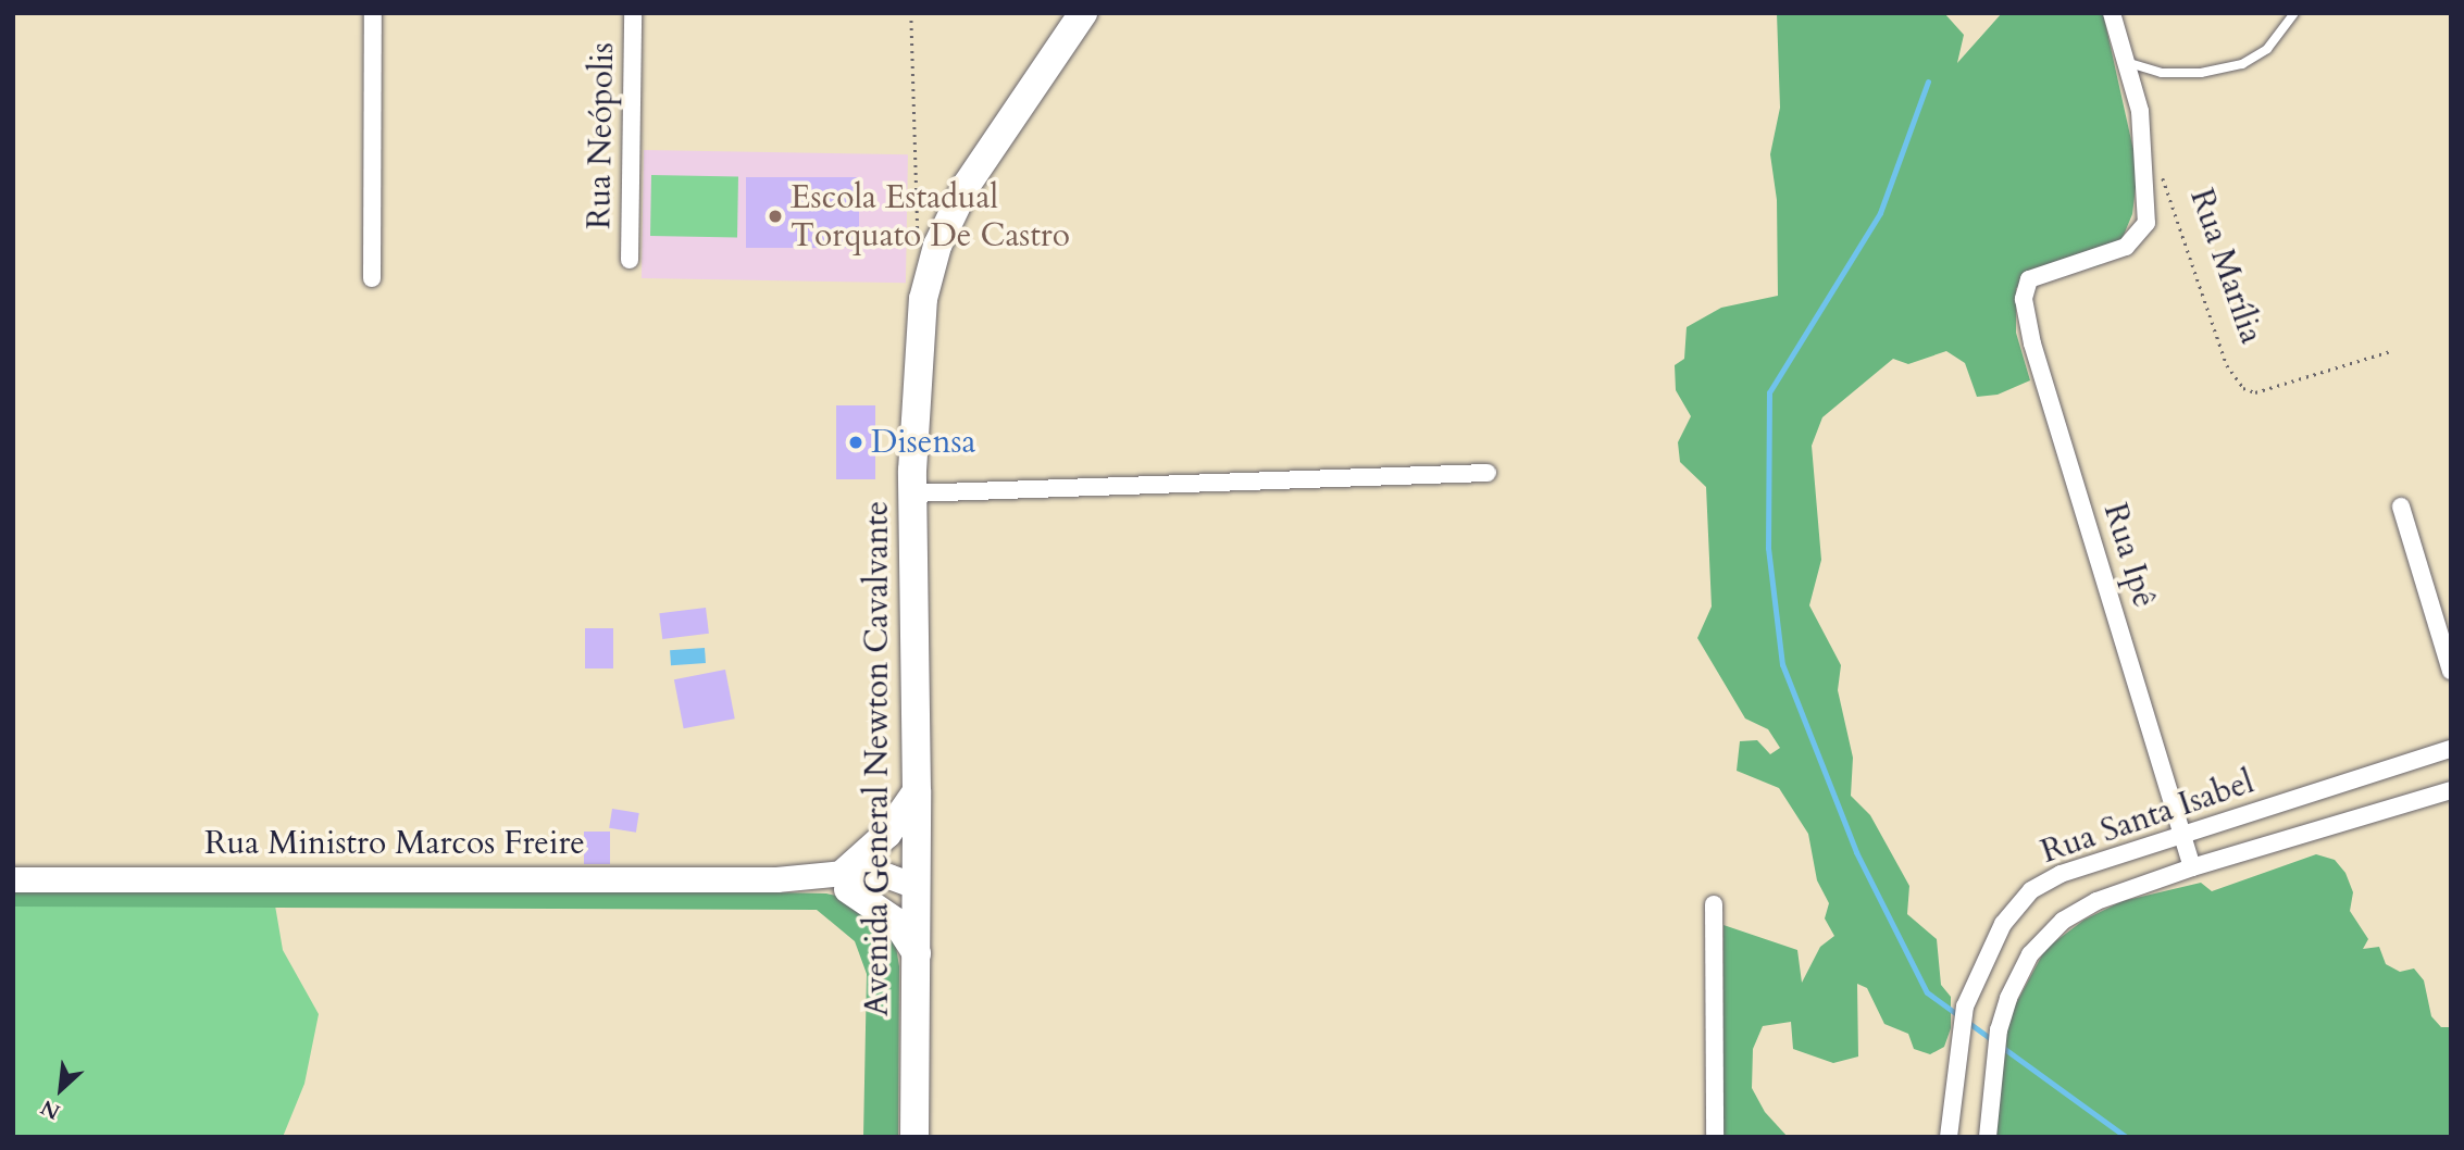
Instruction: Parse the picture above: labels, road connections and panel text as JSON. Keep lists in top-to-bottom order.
{
  "streets": {
    "main road": ["Avenida General Newton Cavalvante", "Rua Ministro Marcos Freire"],
    "street": ["Rua Neópolis", "Rua Ipê", "Rua Santa Isabel"],
    "path": ["Rua Marília"]
  },
  "crossings": [
    ["Rua Ipê", "Rua Santa Isabel"],
    ["Avenida General Newton Cavalvante", "Rua Ministro Marcos Freire"]
  ],
  "places": ["Escola Estadual Torquato De Castro", "Disensa"],
  "north": "bottom left"
}
